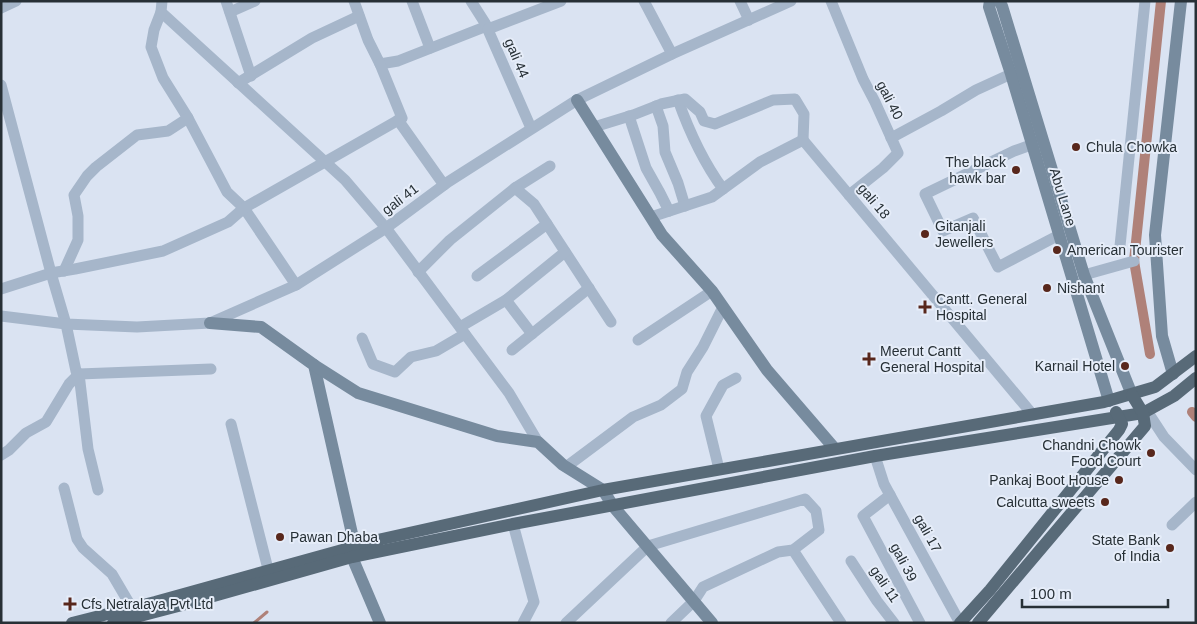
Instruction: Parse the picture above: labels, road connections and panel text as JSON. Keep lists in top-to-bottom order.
{
  "streets": {
    "street": [
      "gali 44",
      "gali 40",
      "Abu Lane",
      "gali 41",
      "gali 18",
      "gali 17",
      "gali 39",
      "gali 11"
    ]
  },
  "crossings": [
    ["gali 44", "gali 41"],
    ["gali 40", "gali 18"],
    ["gali 17", "gali 39"]
  ],
  "places": {
    "other": [
      "Chula Chowka",
      "The black hawk bar",
      "Gitanjali Jewellers",
      "American Tourister",
      "Nishant",
      "Karnail Hotel",
      "Chandni Chowk Food Court",
      "Pankaj Boot House",
      "Calcutta sweets",
      "Pawan Dhaba",
      "State Bank of India"
    ],
    "health": ["Cantt. General Hospital", "Meerut Cantt General Hospital", "Cfs Netralaya Pvt Ltd"]
  },
  "scale_bar": "100 m"
}
